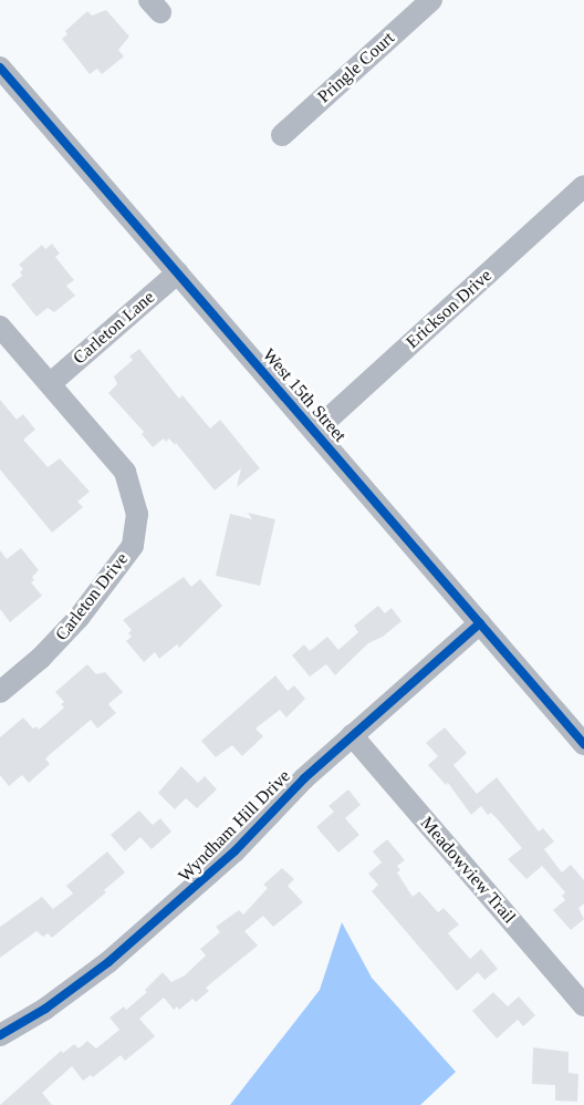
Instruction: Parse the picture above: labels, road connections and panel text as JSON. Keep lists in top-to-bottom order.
{
  "streets": {
    "street": [
      "Pringle Court",
      "Erickson Drive",
      "Carleton Lane",
      "West 15th Street",
      "Carleton Drive",
      "Wyndham Hill Drive",
      "Meadowview Trail"
    ]
  },
  "crossings": [
    ["Erickson Drive", "West 15th Street"],
    ["Carleton Lane", "West 15th Street"],
    ["Carleton Lane", "Carleton Drive"],
    ["West 15th Street", "Wyndham Hill Drive"],
    ["Wyndham Hill Drive", "Meadowview Trail"]
  ]
}
